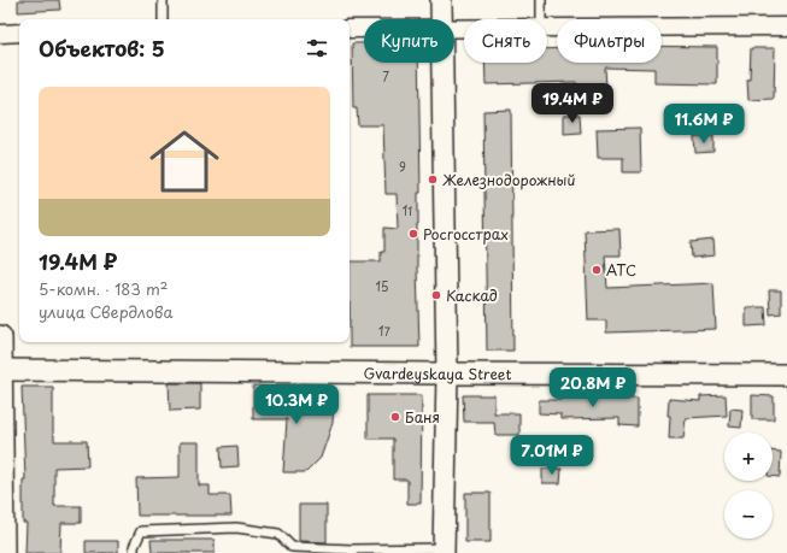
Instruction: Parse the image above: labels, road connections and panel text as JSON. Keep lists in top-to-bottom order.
{
  "streets": {
    "street": ["Gvardeyskaya Street"]
  },
  "places": [
    "Железнодорожный",
    "Росгосстрах",
    "АТС",
    "Каскад",
    "Баня"
  ],
  "house_numbers": [
    "7",
    "9",
    "11",
    "15",
    "17"
  ],
  "page": {
    "chip": ["Купить", "Снять", "Фильтры"],
    "heading": "Объектов: 5",
    "list": [
      {
        "name": "19.4M ₽",
        "note": "5-комн. · 183 m² · улица Свердлова"
      }
    ],
    "price": [
      "19.4M ₽",
      "11.6M ₽",
      "20.8M ₽",
      "10.3M ₽",
      "7.01M ₽"
    ],
    "map_buttons": ["+", "−"]
  }
}
